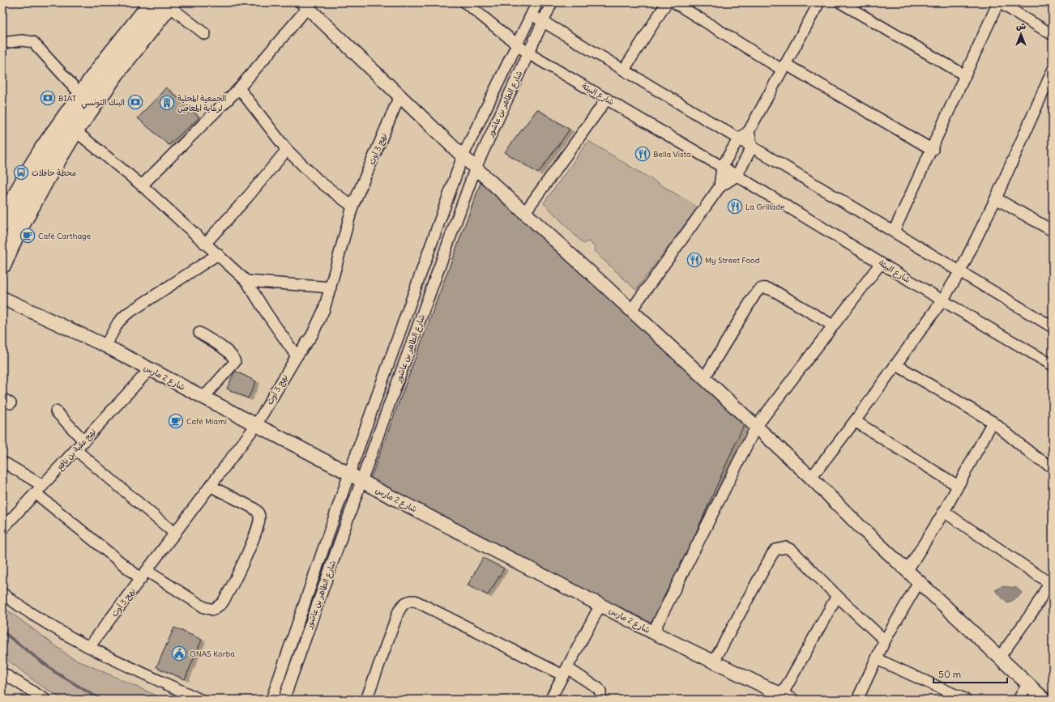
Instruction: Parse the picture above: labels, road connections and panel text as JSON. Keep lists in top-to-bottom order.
{
  "streets": {
    "street": [
      "شارع البيئة",
      "شارع الطاهر بن عاشور",
      "نهج 3 أوت",
      "شارع 2 مارس",
      "نهج عقبة بن نافع"
    ]
  },
  "crossings": [
    ["شارع البيئة", "شارع الطاهر بن عاشور"],
    ["شارع الطاهر بن عاشور", "شارع 2 مارس"],
    ["نهج 3 أوت", "شارع 2 مارس"],
    ["شارع 2 مارس", "نهج عقبة بن نافع"]
  ],
  "places": {
    "bank": ["BIAT", "البنك التونسي"],
    "building": ["الجمعية المحلية لرعاية المعاقين"],
    "restaurant": ["Bella Vista", "La Grillade", "My Street Food"],
    "bus stop": ["محطة حافلات"],
    "cafe": ["Café Carthage", "Café Miami"],
    "public building": ["ONAS Korba"]
  },
  "scale_bar": "50 m",
  "north": "top"
}
